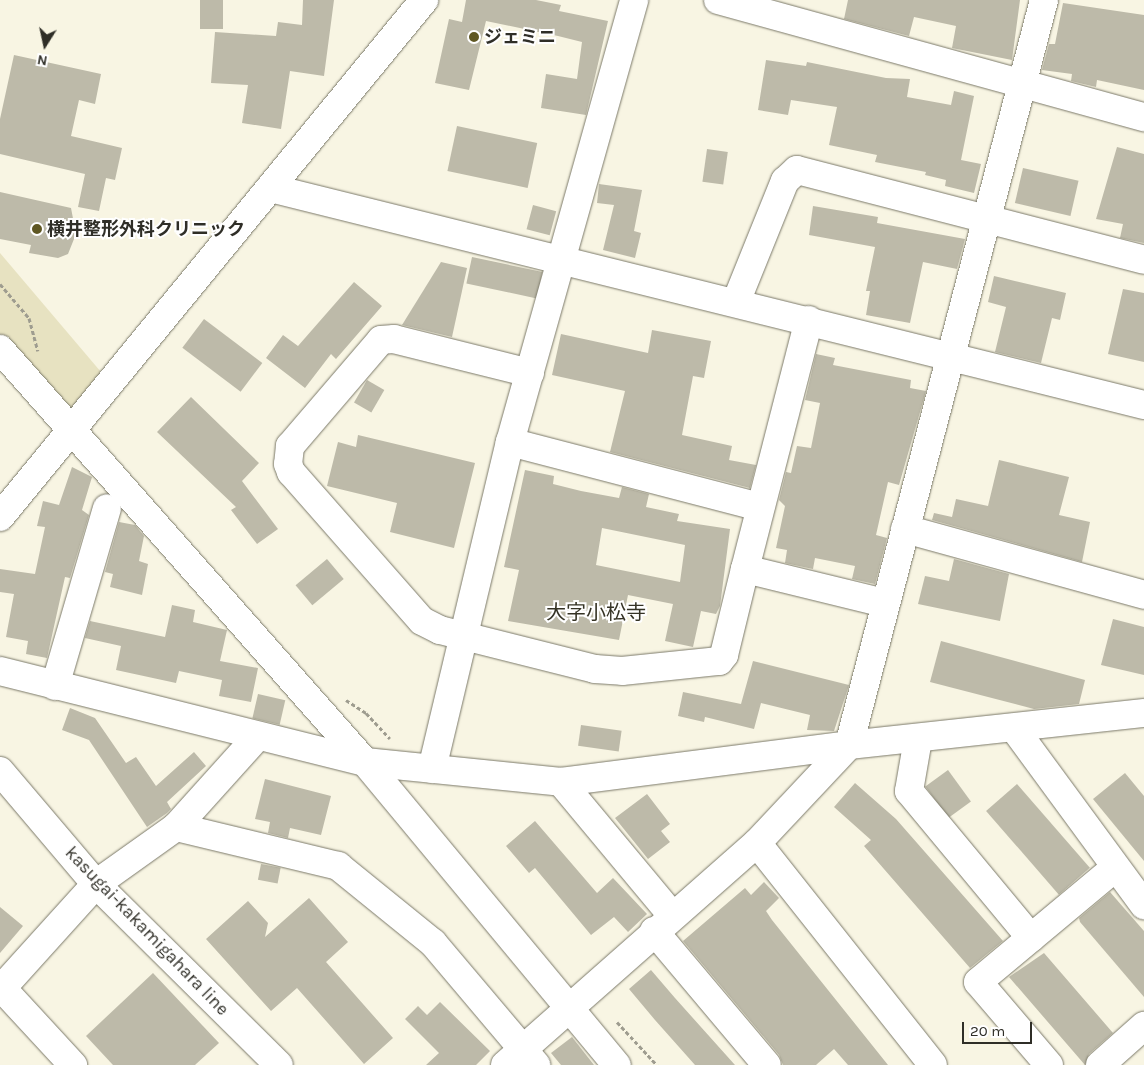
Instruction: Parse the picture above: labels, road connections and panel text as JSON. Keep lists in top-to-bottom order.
{
  "streets": {
    "street": ["kasugai-kakamigahara line"]
  },
  "districts": ["大字小松寺"],
  "places": ["ジェミニ", "横井整形外科クリニック"],
  "scale_bar": "20 m",
  "north": "bottom"
}
